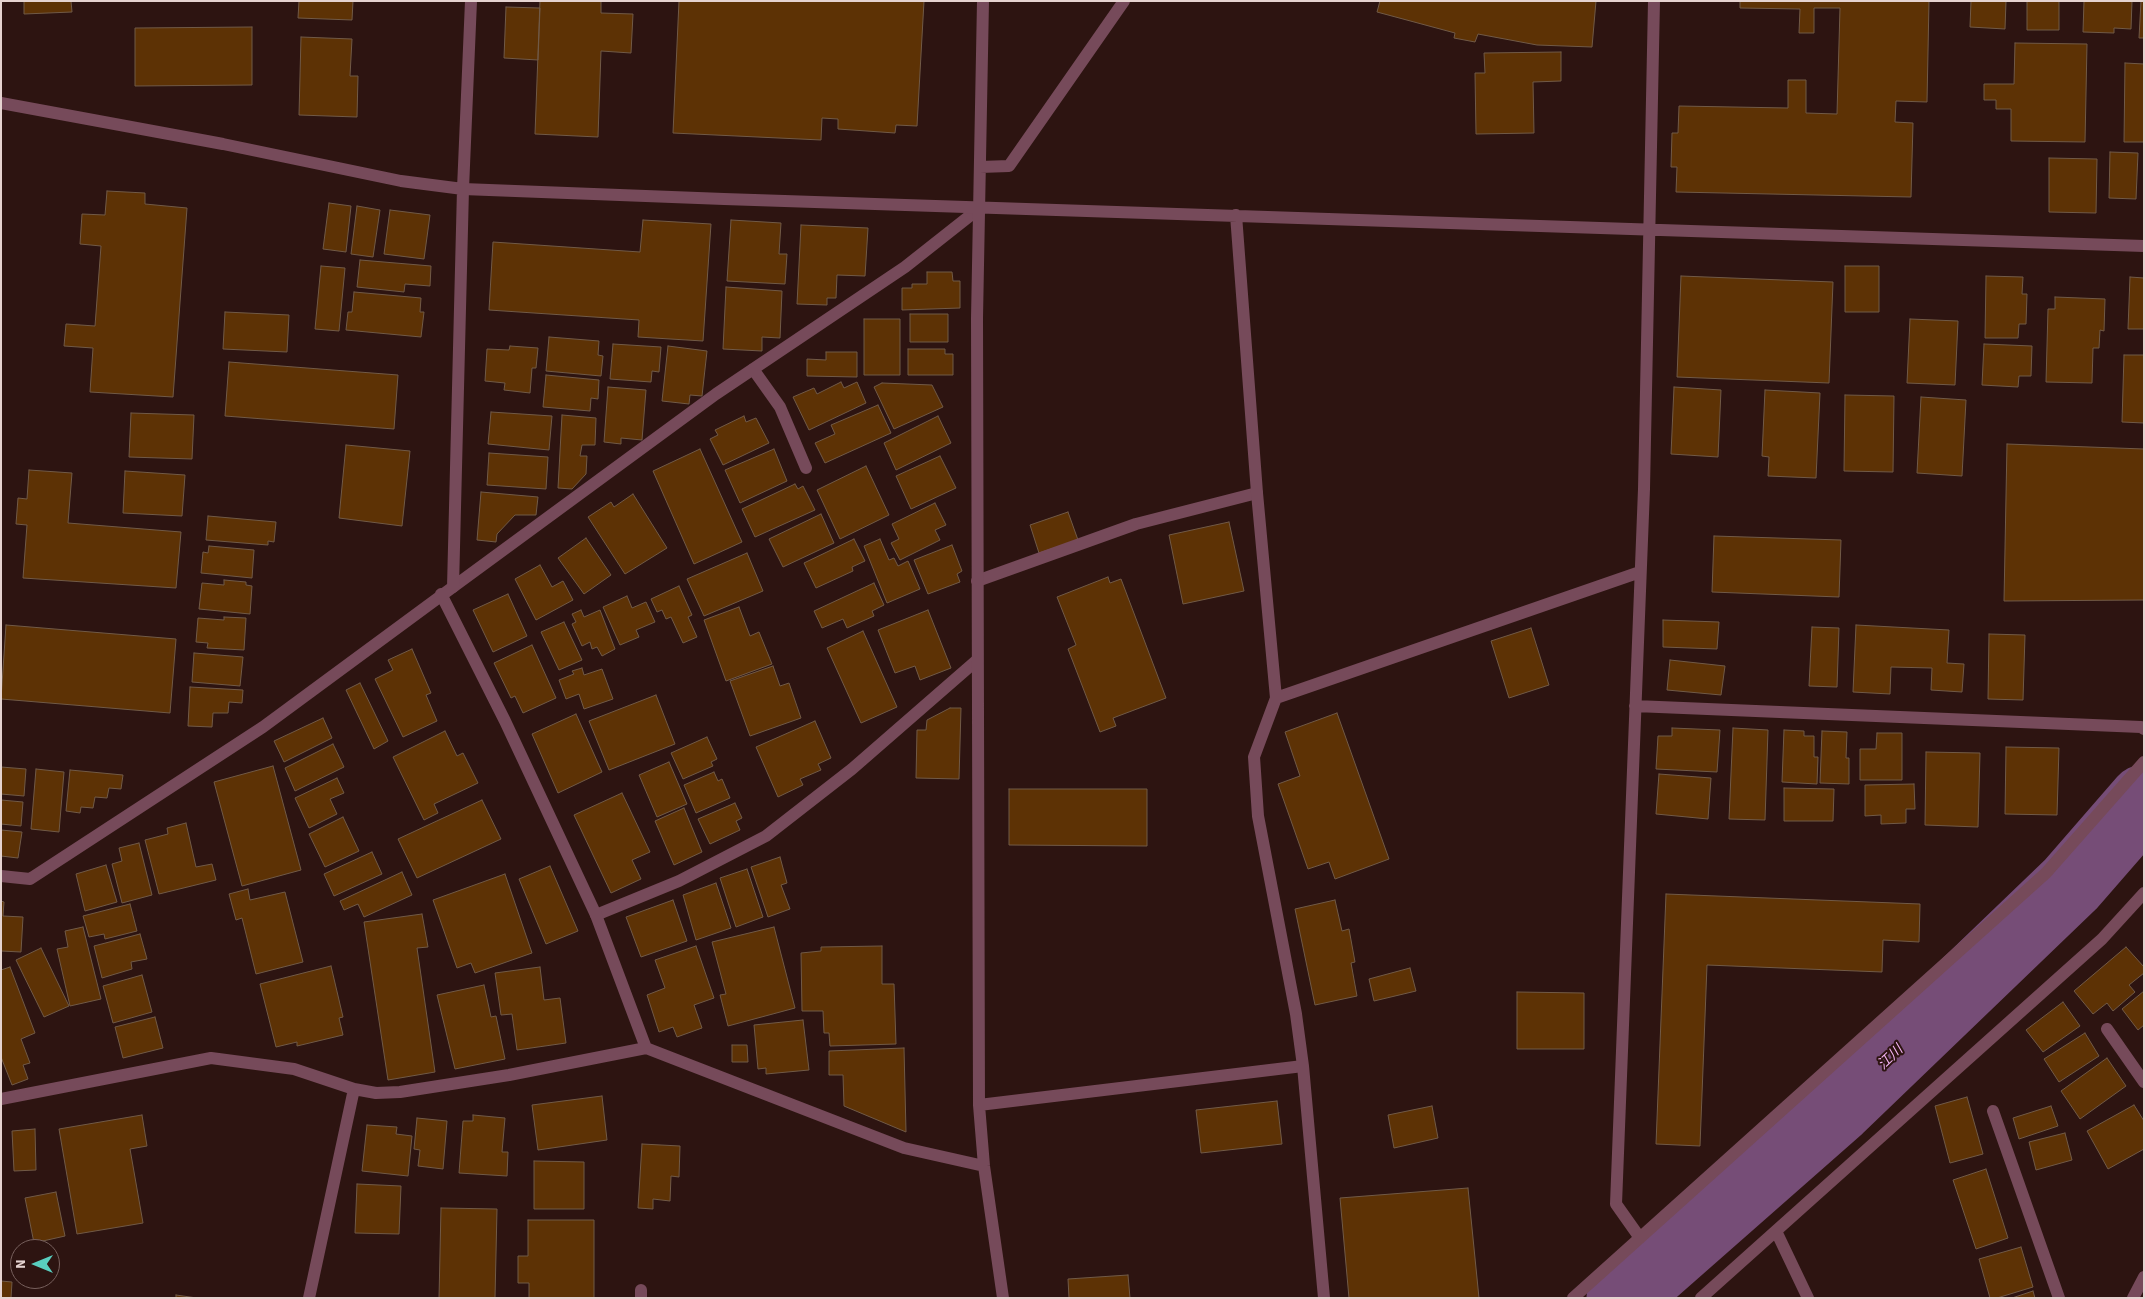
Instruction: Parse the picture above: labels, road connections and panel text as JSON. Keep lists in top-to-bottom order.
{
  "water": ["江川"],
  "north": "left"
}
